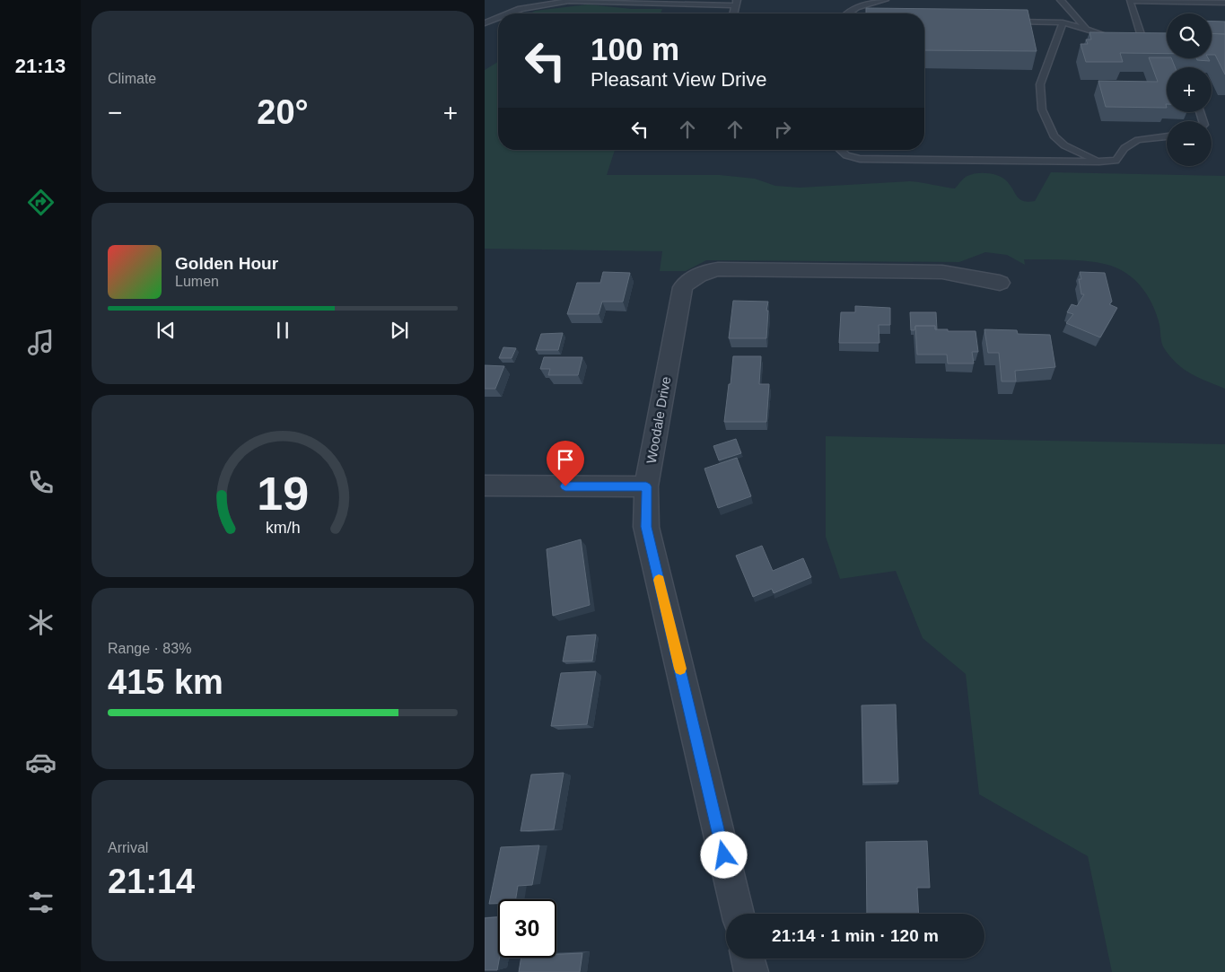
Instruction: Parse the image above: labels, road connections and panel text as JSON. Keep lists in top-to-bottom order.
{
  "streets": {
    "street": ["Woodale Drive"]
  },
  "page": {
    "tabs": "21:13",
    "tile": [
      "Climate",
      ["Range · 83%", "415 km"],
      ["Arrival", "21:14"]
    ],
    "map_buttons": ["+", "−"],
    "turn": ["100 m", "Pleasant View Drive"],
    "heat": ["−", "20°", "+"],
    "song": ["Golden Hour", "Lumen"],
    "limit": "30",
    "trip": "21:14 · 1 min · 120 m",
    "gauge": ["19", "km/h"]
  }
}
